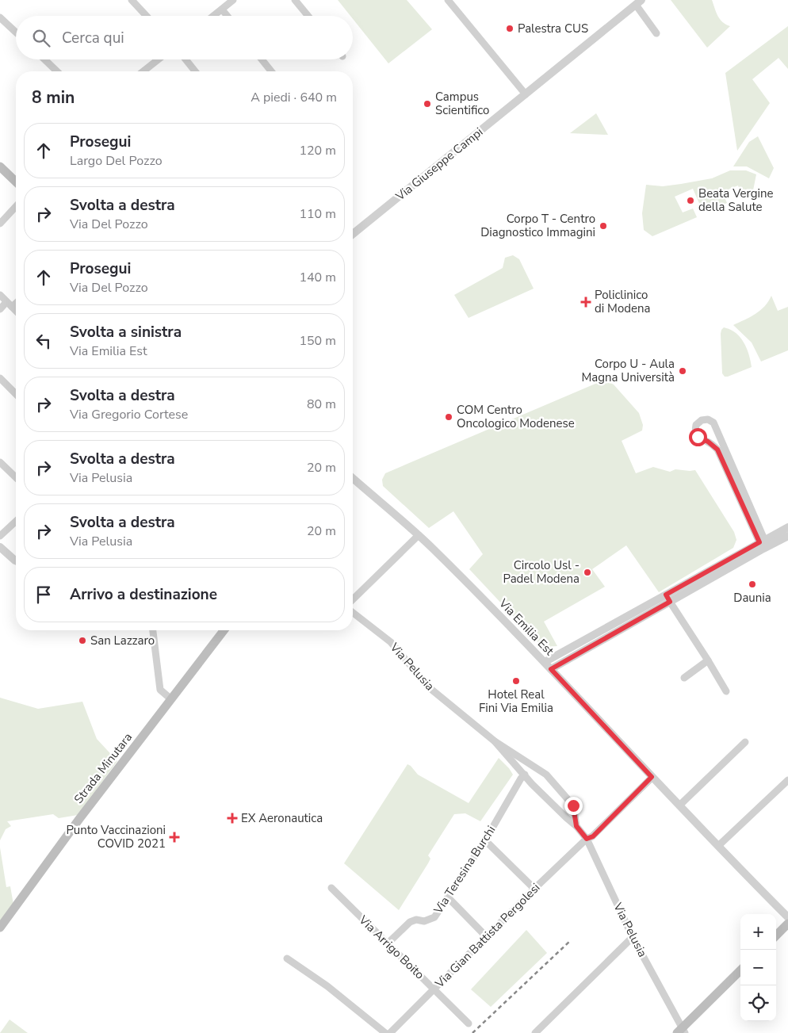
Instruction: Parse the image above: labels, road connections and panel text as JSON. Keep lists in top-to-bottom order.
{
  "streets": {
    "main road": ["Strada Minutara"],
    "street": [
      "Via Giuseppe Campi",
      "Via Emilia Est",
      "Via Pelusia",
      "Via Teresina Burchi",
      "Via Gian Battista Pergolesi",
      "Via Arrigo Boito"
    ]
  },
  "crossings": [
    ["Via Emilia Est", "Via Gian Battista Pergolesi"],
    ["Via Pelusia", "Via Teresina Burchi"],
    ["Via Pelusia", "Via Gian Battista Pergolesi"],
    ["Via Teresina Burchi", "Via Arrigo Boito"],
    ["Via Gian Battista Pergolesi", "Via Arrigo Boito"]
  ],
  "places": {
    "other": [
      "Palestra CUS",
      "Campus Scientifico",
      "Beata Vergine della Salute",
      "Corpo T - Centro Diagnostico Immagini",
      "Corpo U - Aula Magna Università",
      "COM Centro Oncologico Modenese",
      "Circolo Usl - Padel Modena",
      "Daunia",
      "San Lazzaro",
      "Hotel Real Fini Via Emilia"
    ],
    "health": ["Policlinico di Modena", "EX Aeronautica", "Punto Vaccinazioni COVID 2021"]
  },
  "page": {
    "search": "Cerca qui",
    "heading": ["8 min", "A piedi · 640 m"],
    "list": [
      ["Prosegui", "Largo Del Pozzo", "120 m"],
      ["Svolta a destra", "Via Del Pozzo", "110 m"],
      ["Prosegui", "Via Del Pozzo", "140 m"],
      ["Svolta a sinistra", "Via Emilia Est", "150 m"],
      ["Svolta a destra", "Via Gregorio Cortese", "80 m"],
      ["Svolta a destra", "Via Pelusia", "20 m"],
      ["Svolta a destra", "Via Pelusia", "20 m"],
      "Arrivo a destinazione"
    ],
    "map_buttons": ["+", "−"]
  }
}
